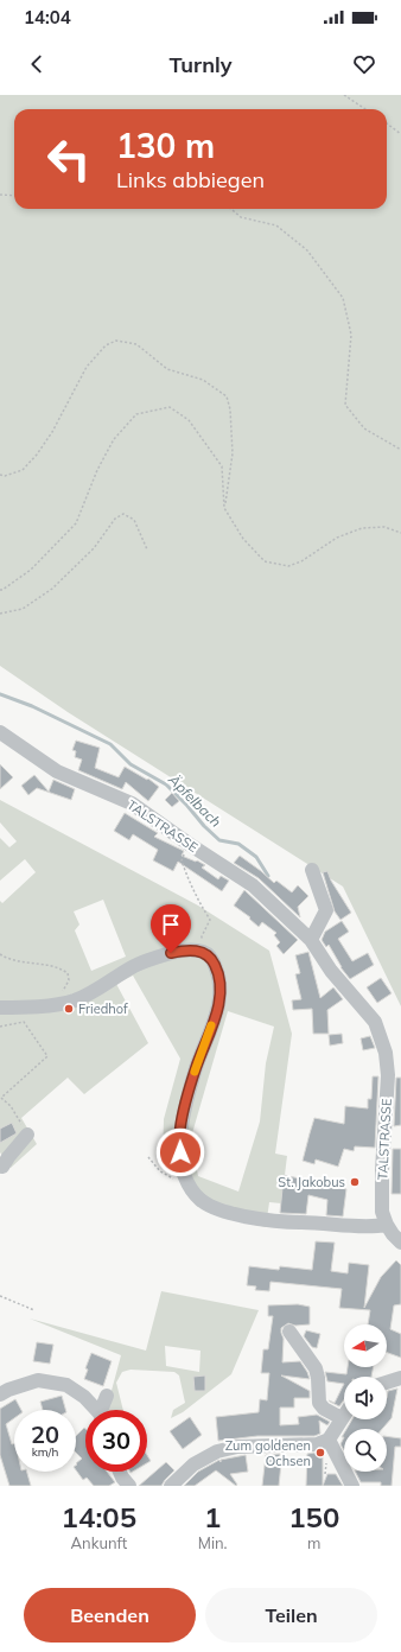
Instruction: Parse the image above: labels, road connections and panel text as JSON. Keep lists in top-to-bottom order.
{
  "streets": {
    "street": ["TALSTRASSE"]
  },
  "water": ["Äpfelbach"],
  "places": ["Friedhof", "St. Jakobus", "Zum goldenen Ochsen"],
  "north": "left",
  "page": {
    "status": "14:04",
    "header": "Turnly",
    "turn": ["130 m", "Links abbiegen"],
    "speed": "20 km/h",
    "limit": "30",
    "eta": [
      "14:05",
      "Ankunft",
      "1",
      "Min.",
      "150",
      "m"
    ],
    "buttons": ["Beenden", "Teilen"]
  }
}
